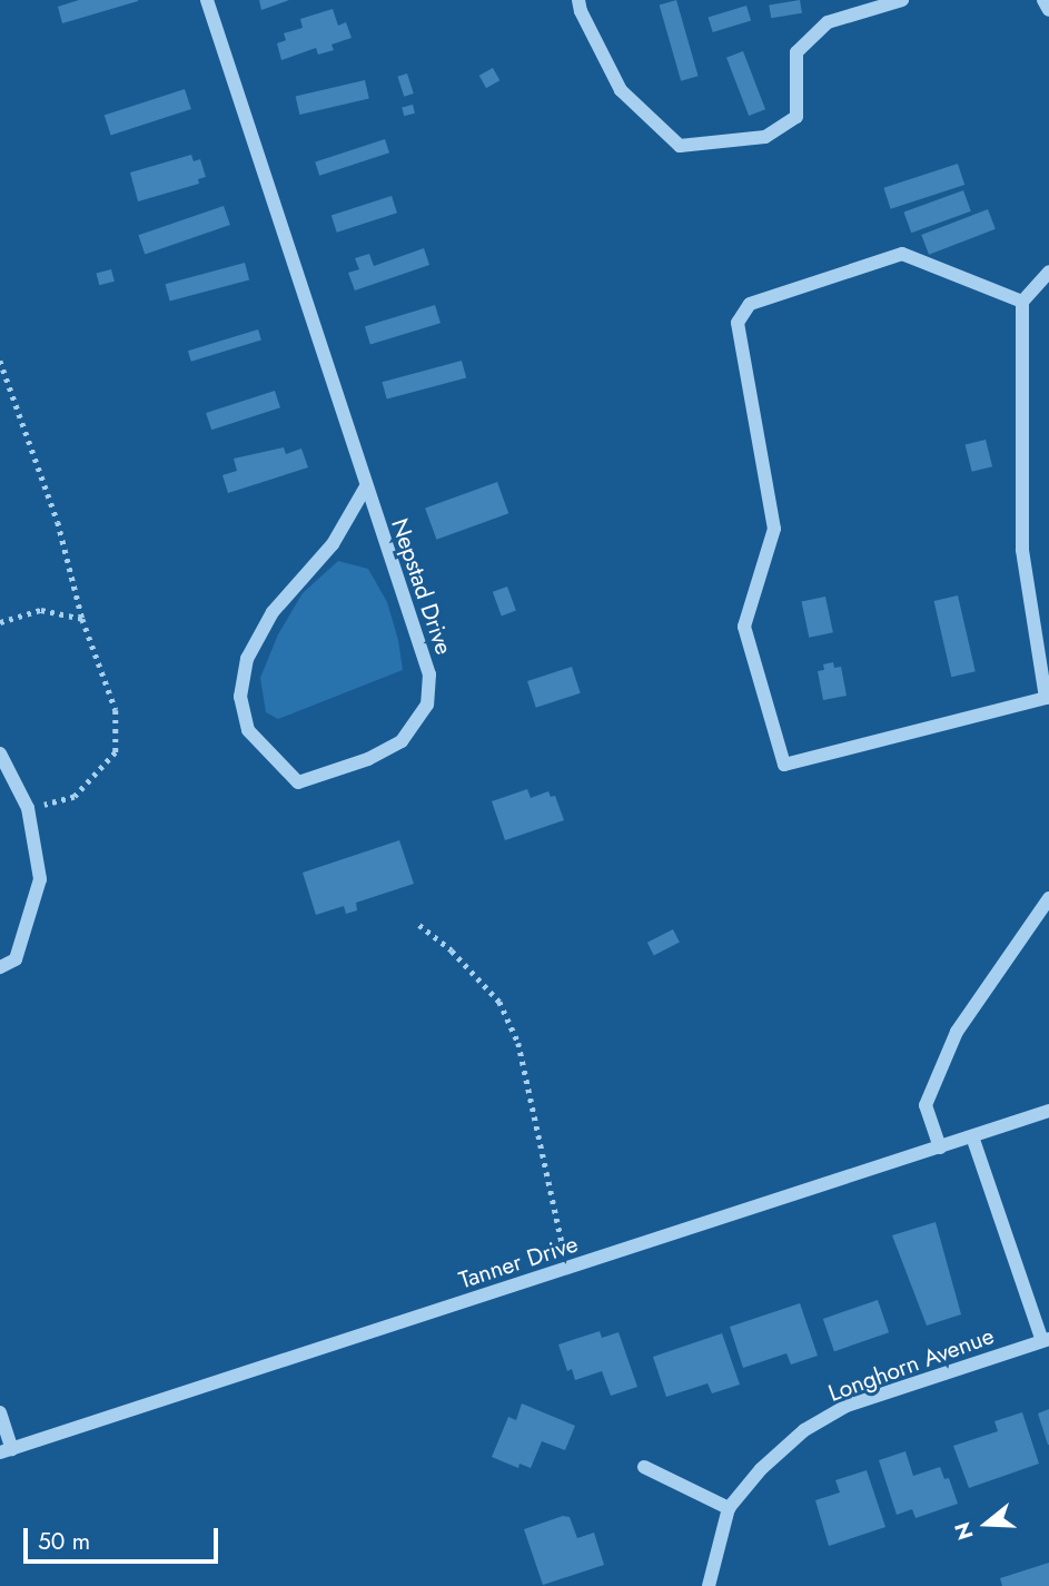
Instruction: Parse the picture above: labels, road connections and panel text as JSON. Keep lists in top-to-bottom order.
{
  "streets": {
    "street": ["Nepstad Drive", "Tanner Drive", "Longhorn Avenue"]
  },
  "scale_bar": "50 m",
  "north": "left"
}
